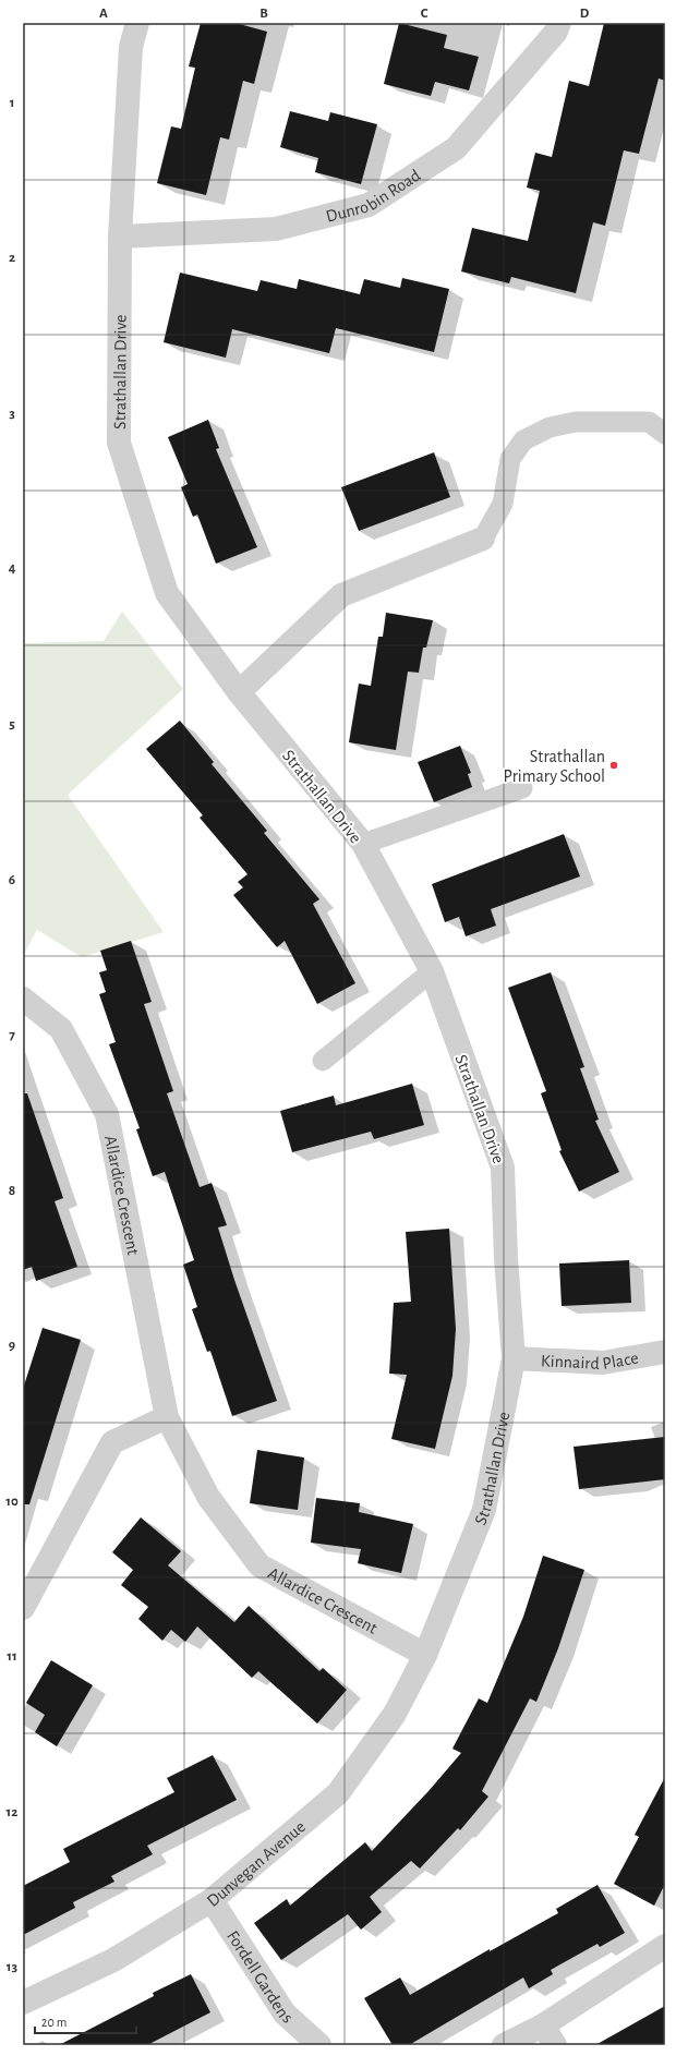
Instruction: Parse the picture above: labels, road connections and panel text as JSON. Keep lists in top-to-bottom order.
{
  "streets": {
    "street": [
      "Dunrobin Road",
      "Strathallan Drive",
      "Allardice Crescent",
      "Kinnaird Place",
      "Dunvegan Avenue",
      "Fordell Gardens"
    ]
  },
  "crossings": [
    ["Dunrobin Road", "Strathallan Drive"],
    ["Strathallan Drive", "Allardice Crescent"],
    ["Strathallan Drive", "Kinnaird Place"],
    ["Strathallan Drive", "Dunvegan Avenue"],
    ["Allardice Crescent", "Dunvegan Avenue"],
    ["Dunvegan Avenue", "Fordell Gardens"]
  ],
  "places": ["Strathallan Primary School"],
  "scale_bar": "20 m",
  "grid": {
    "columns": [
      "A",
      "B",
      "C",
      "D"
    ],
    "rows": [
      "1",
      "2",
      "3",
      "4",
      "5",
      "6",
      "7",
      "8",
      "9",
      "10",
      "11",
      "12",
      "13"
    ]
  }
}
